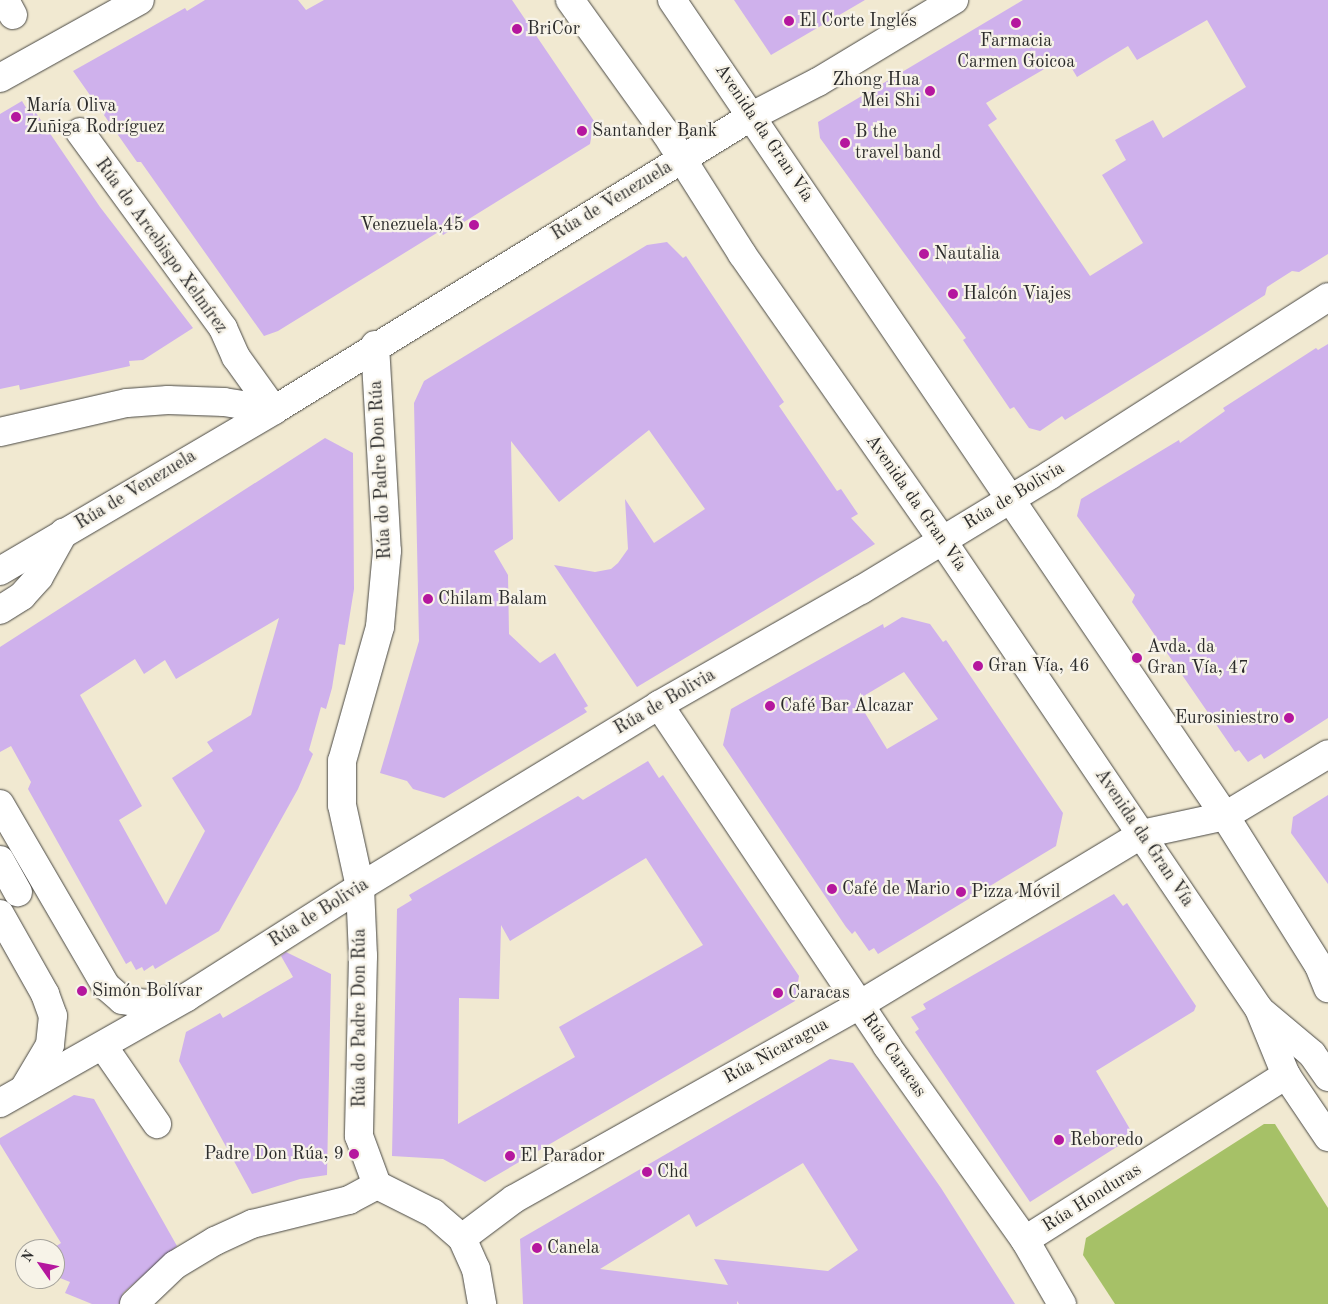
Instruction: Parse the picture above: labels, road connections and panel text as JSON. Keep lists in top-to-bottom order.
{
  "streets": {
    "street": [
      "Avenida da Gran Vía",
      "Rúa de Venezuela",
      "Rúa do Arcebispo Xelmírez",
      "Rúa do Padre Don Rúa",
      "Rúa de Bolivia",
      "Rúa Nicaragua",
      "Rúa Caracas",
      "Rúa Honduras"
    ]
  },
  "crossings": [
    ["Avenida da Gran Vía", "Rúa de Venezuela"],
    ["Avenida da Gran Vía", "Rúa de Bolivia"],
    ["Avenida da Gran Vía", "Rúa Nicaragua"],
    ["Avenida da Gran Vía", "Rúa Honduras"],
    ["Rúa de Venezuela", "Rúa do Arcebispo Xelmírez"],
    ["Rúa de Venezuela", "Rúa do Padre Don Rúa"],
    ["Rúa do Padre Don Rúa", "Rúa de Bolivia"],
    ["Rúa de Bolivia", "Rúa Caracas"],
    ["Rúa Nicaragua", "Rúa Caracas"],
    ["Rúa Caracas", "Rúa Honduras"]
  ],
  "places": [
    "El Corte Inglés",
    "Farmacia Carmen Goicoa",
    "BriCor",
    "Zhong Hua Mei Shi",
    "María Oliva Zuñiga Rodríguez",
    "Santander Bank",
    "B the travel band",
    "Venezuela,45",
    "Nautalia",
    "Halcón Viajes",
    "Chilam Balam",
    "Avda. da Gran Vía, 47",
    "Gran Vía, 46",
    "Café Bar Alcazar",
    "Eurosiniestro",
    "Café de Mario",
    "Pizza Móvil",
    "Simón Bolívar",
    "Caracas",
    "Reboredo",
    "Padre Don Rúa, 9",
    "El Parador",
    "Chd",
    "Canela"
  ],
  "north": "top left"
}
